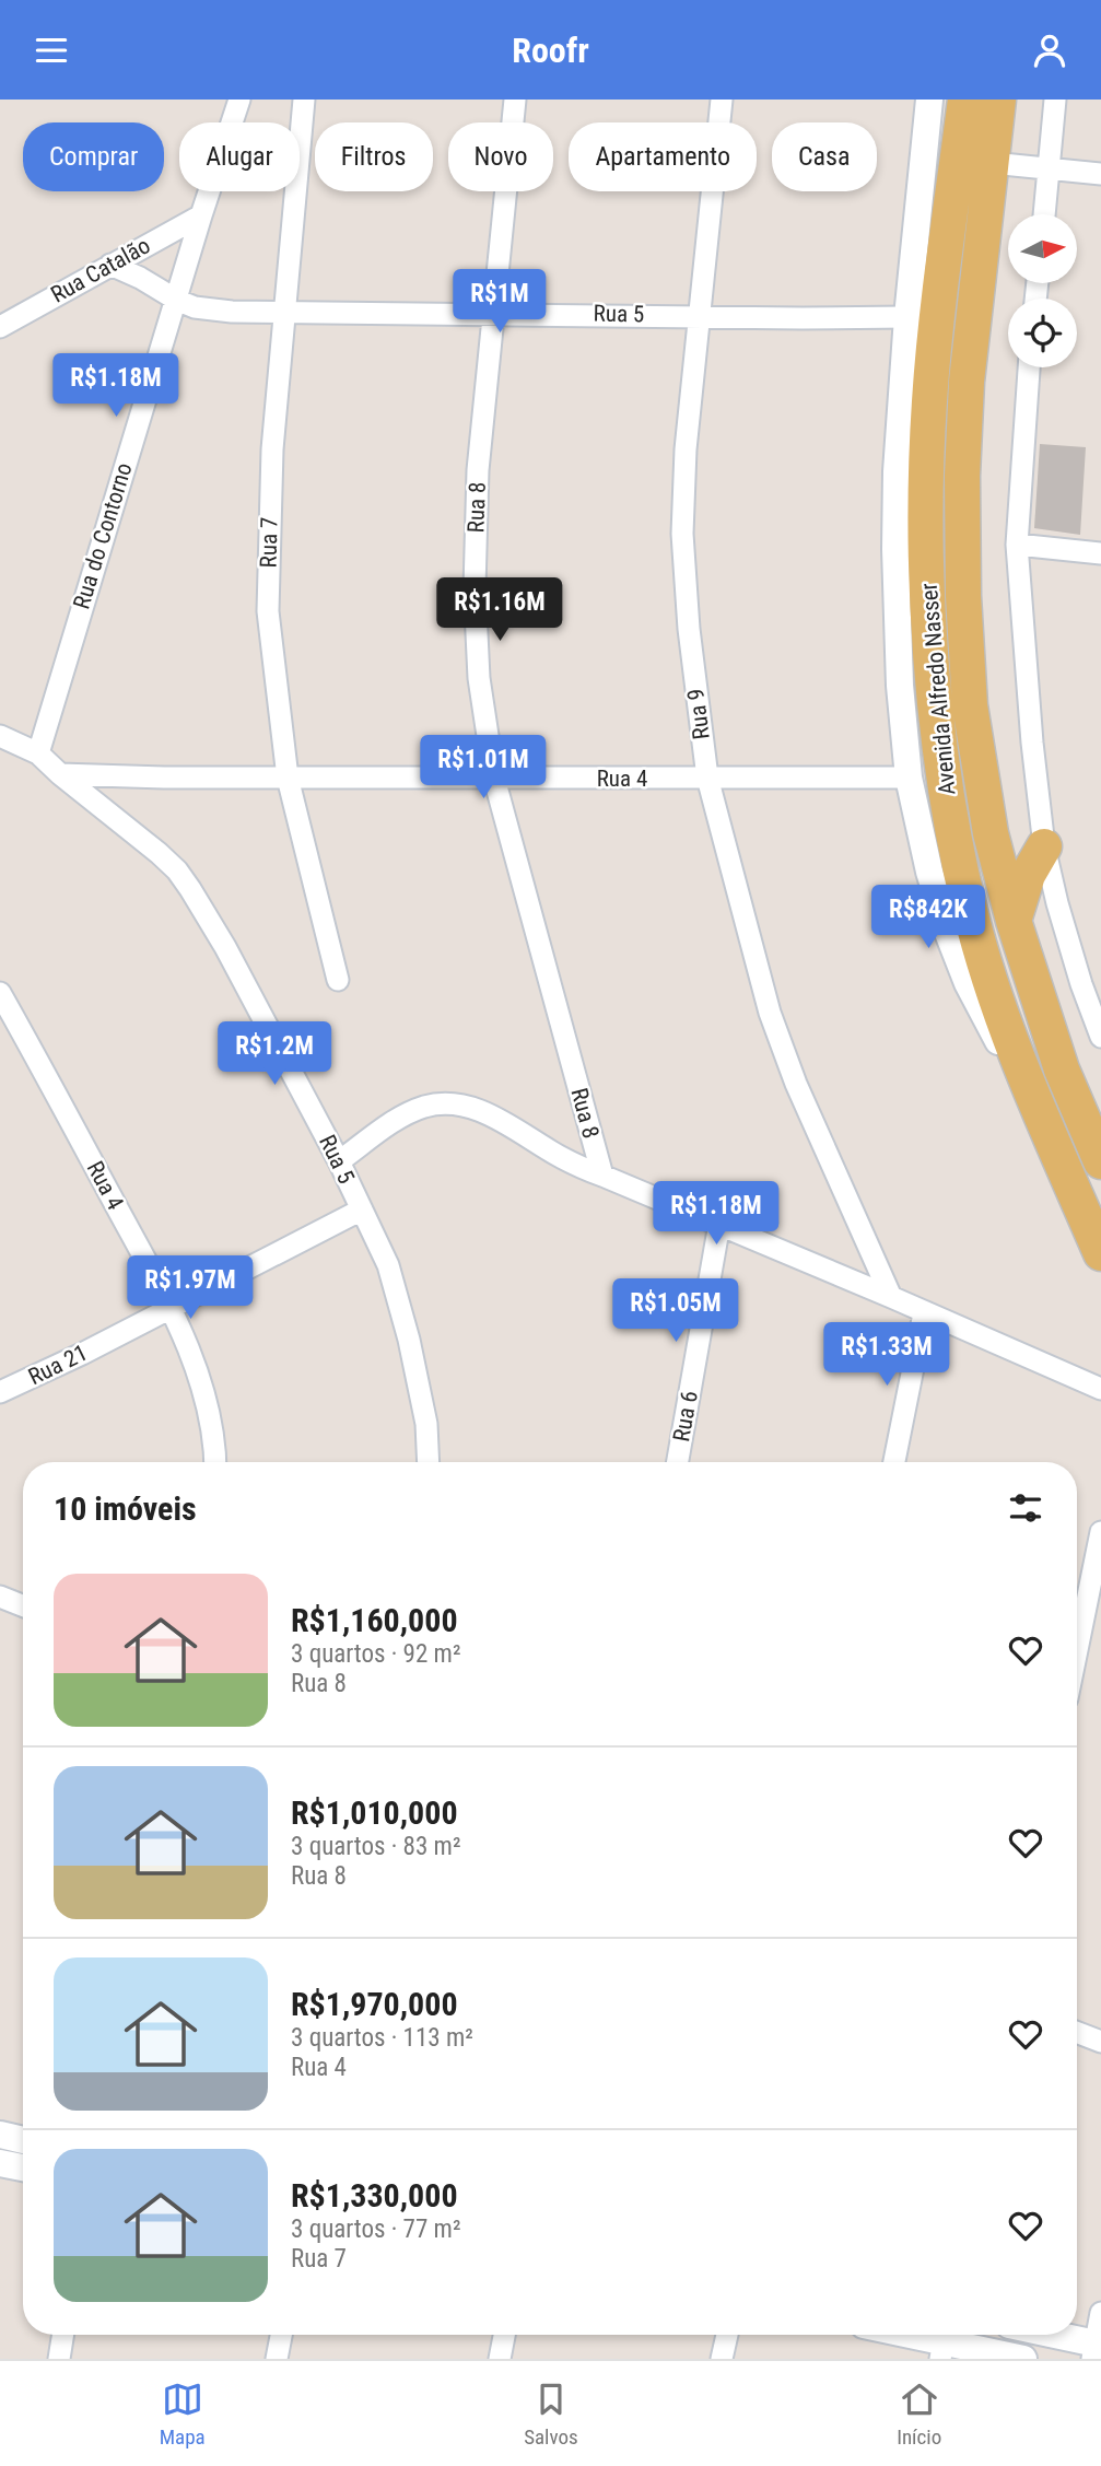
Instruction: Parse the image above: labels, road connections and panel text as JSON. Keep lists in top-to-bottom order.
{
  "streets": {
    "main road": ["Avenida Alfredo Nasser"],
    "street": [
      "Rua Catalão",
      "Rua 5",
      "Rua 8",
      "Rua do Contorno",
      "Rua 7",
      "Rua 9",
      "Rua 4",
      "Rua 21",
      "Rua 6"
    ]
  },
  "crossings": [
    ["Rua Catalão", "Rua 5"],
    ["Rua Catalão", "Rua do Contorno"],
    ["Rua 5", "Rua 8"],
    ["Rua 5", "Rua do Contorno"],
    ["Rua 5", "Rua 7"],
    ["Rua 5", "Rua 9"],
    ["Rua 5", "Rua 4"],
    ["Rua 5", "Rua 21"],
    ["Rua 8", "Rua 4"],
    ["Rua 7", "Rua 4"],
    ["Rua 9", "Rua 4"],
    ["Rua 4", "Rua 21"]
  ],
  "north": "right",
  "page": {
    "header": "Roofr",
    "chip": [
      "Comprar",
      "Alugar",
      "Filtros",
      "Novo",
      "Apartamento",
      "Casa"
    ],
    "price": [
      "R$1M",
      "R$1.18M",
      "R$1.16M",
      "R$1.01M",
      "R$842K",
      "R$1.2M",
      "R$1.18M",
      "R$1.97M",
      "R$1.05M",
      "R$1.33M"
    ],
    "heading": "10 imóveis",
    "list": [
      {
        "name": "R$1,160,000",
        "note": "3 quartos · 92 m² · Rua 8"
      },
      {
        "name": "R$1,010,000",
        "note": "3 quartos · 83 m² · Rua 8"
      },
      {
        "name": "R$1,970,000",
        "note": "3 quartos · 113 m² · Rua 4"
      },
      {
        "name": "R$1,330,000",
        "note": "3 quartos · 77 m² · Rua 7"
      }
    ],
    "tabs": ["Mapa", "Salvos", "Início"]
  }
}
